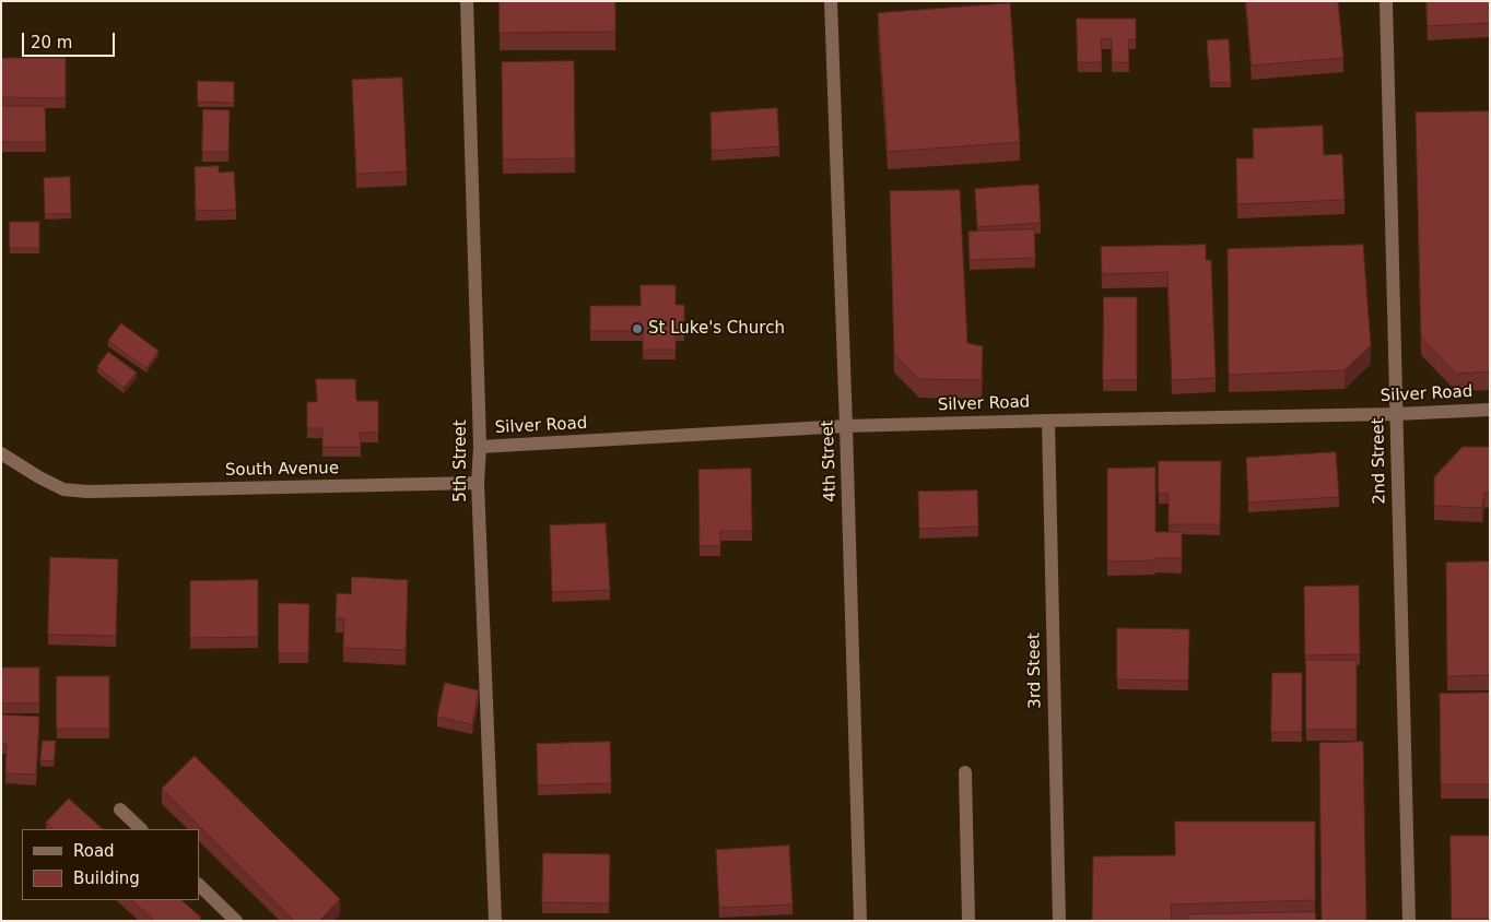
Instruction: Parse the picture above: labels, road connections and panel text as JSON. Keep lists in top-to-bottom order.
{
  "streets": {
    "street": [
      "Silver Road",
      "5th Street",
      "4th Street",
      "2nd Street",
      "South Avenue",
      "3rd Steet"
    ]
  },
  "crossings": [
    ["Silver Road", "5th Street"],
    ["Silver Road", "4th Street"],
    ["Silver Road", "2nd Street"],
    ["Silver Road", "3rd Steet"],
    ["5th Street", "South Avenue"]
  ],
  "places": ["St Luke's Church"],
  "legend": ["Road", "Building"],
  "scale_bar": "20 m"
}
